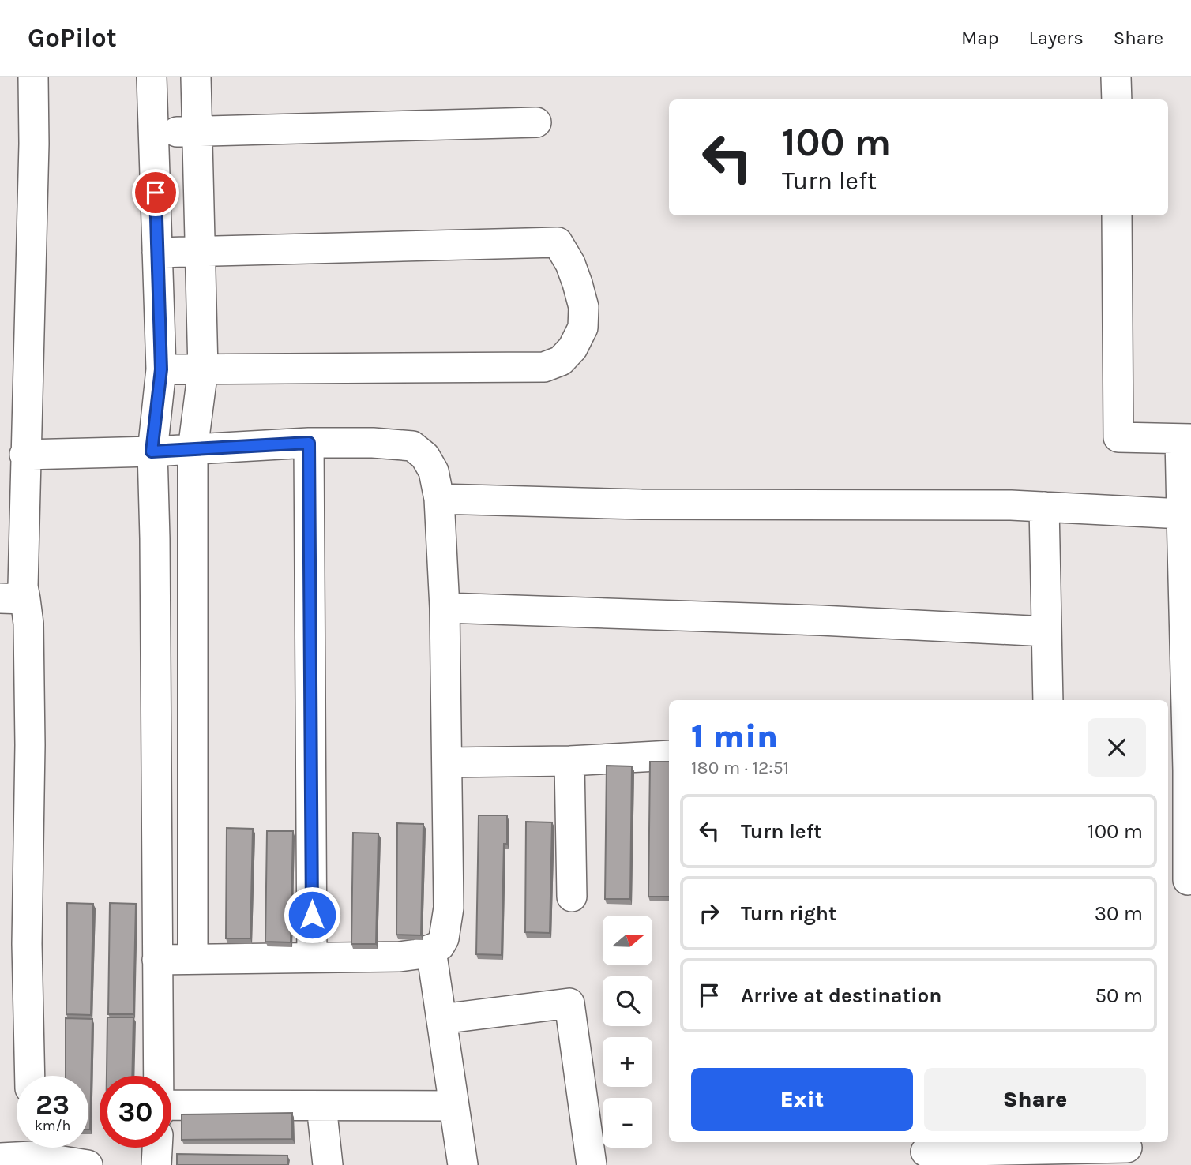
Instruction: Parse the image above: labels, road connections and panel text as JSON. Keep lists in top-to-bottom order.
{
  "north": "right",
  "page": {
    "header": "GoPilot",
    "nav": ["Map", "Layers", "Share"],
    "turn": ["100 m", "Turn left"],
    "heading": ["1 min", "180 m · 12:51"],
    "list": [
      {
        "name": "Turn left",
        "value": "100 m"
      },
      {
        "name": "Turn right",
        "value": "30 m"
      },
      {
        "name": "Arrive at destination",
        "value": "50 m"
      }
    ],
    "map_buttons": ["+", "−"],
    "buttons": ["Exit", "Share"],
    "speed": "23 km/h",
    "limit": "30"
  }
}
